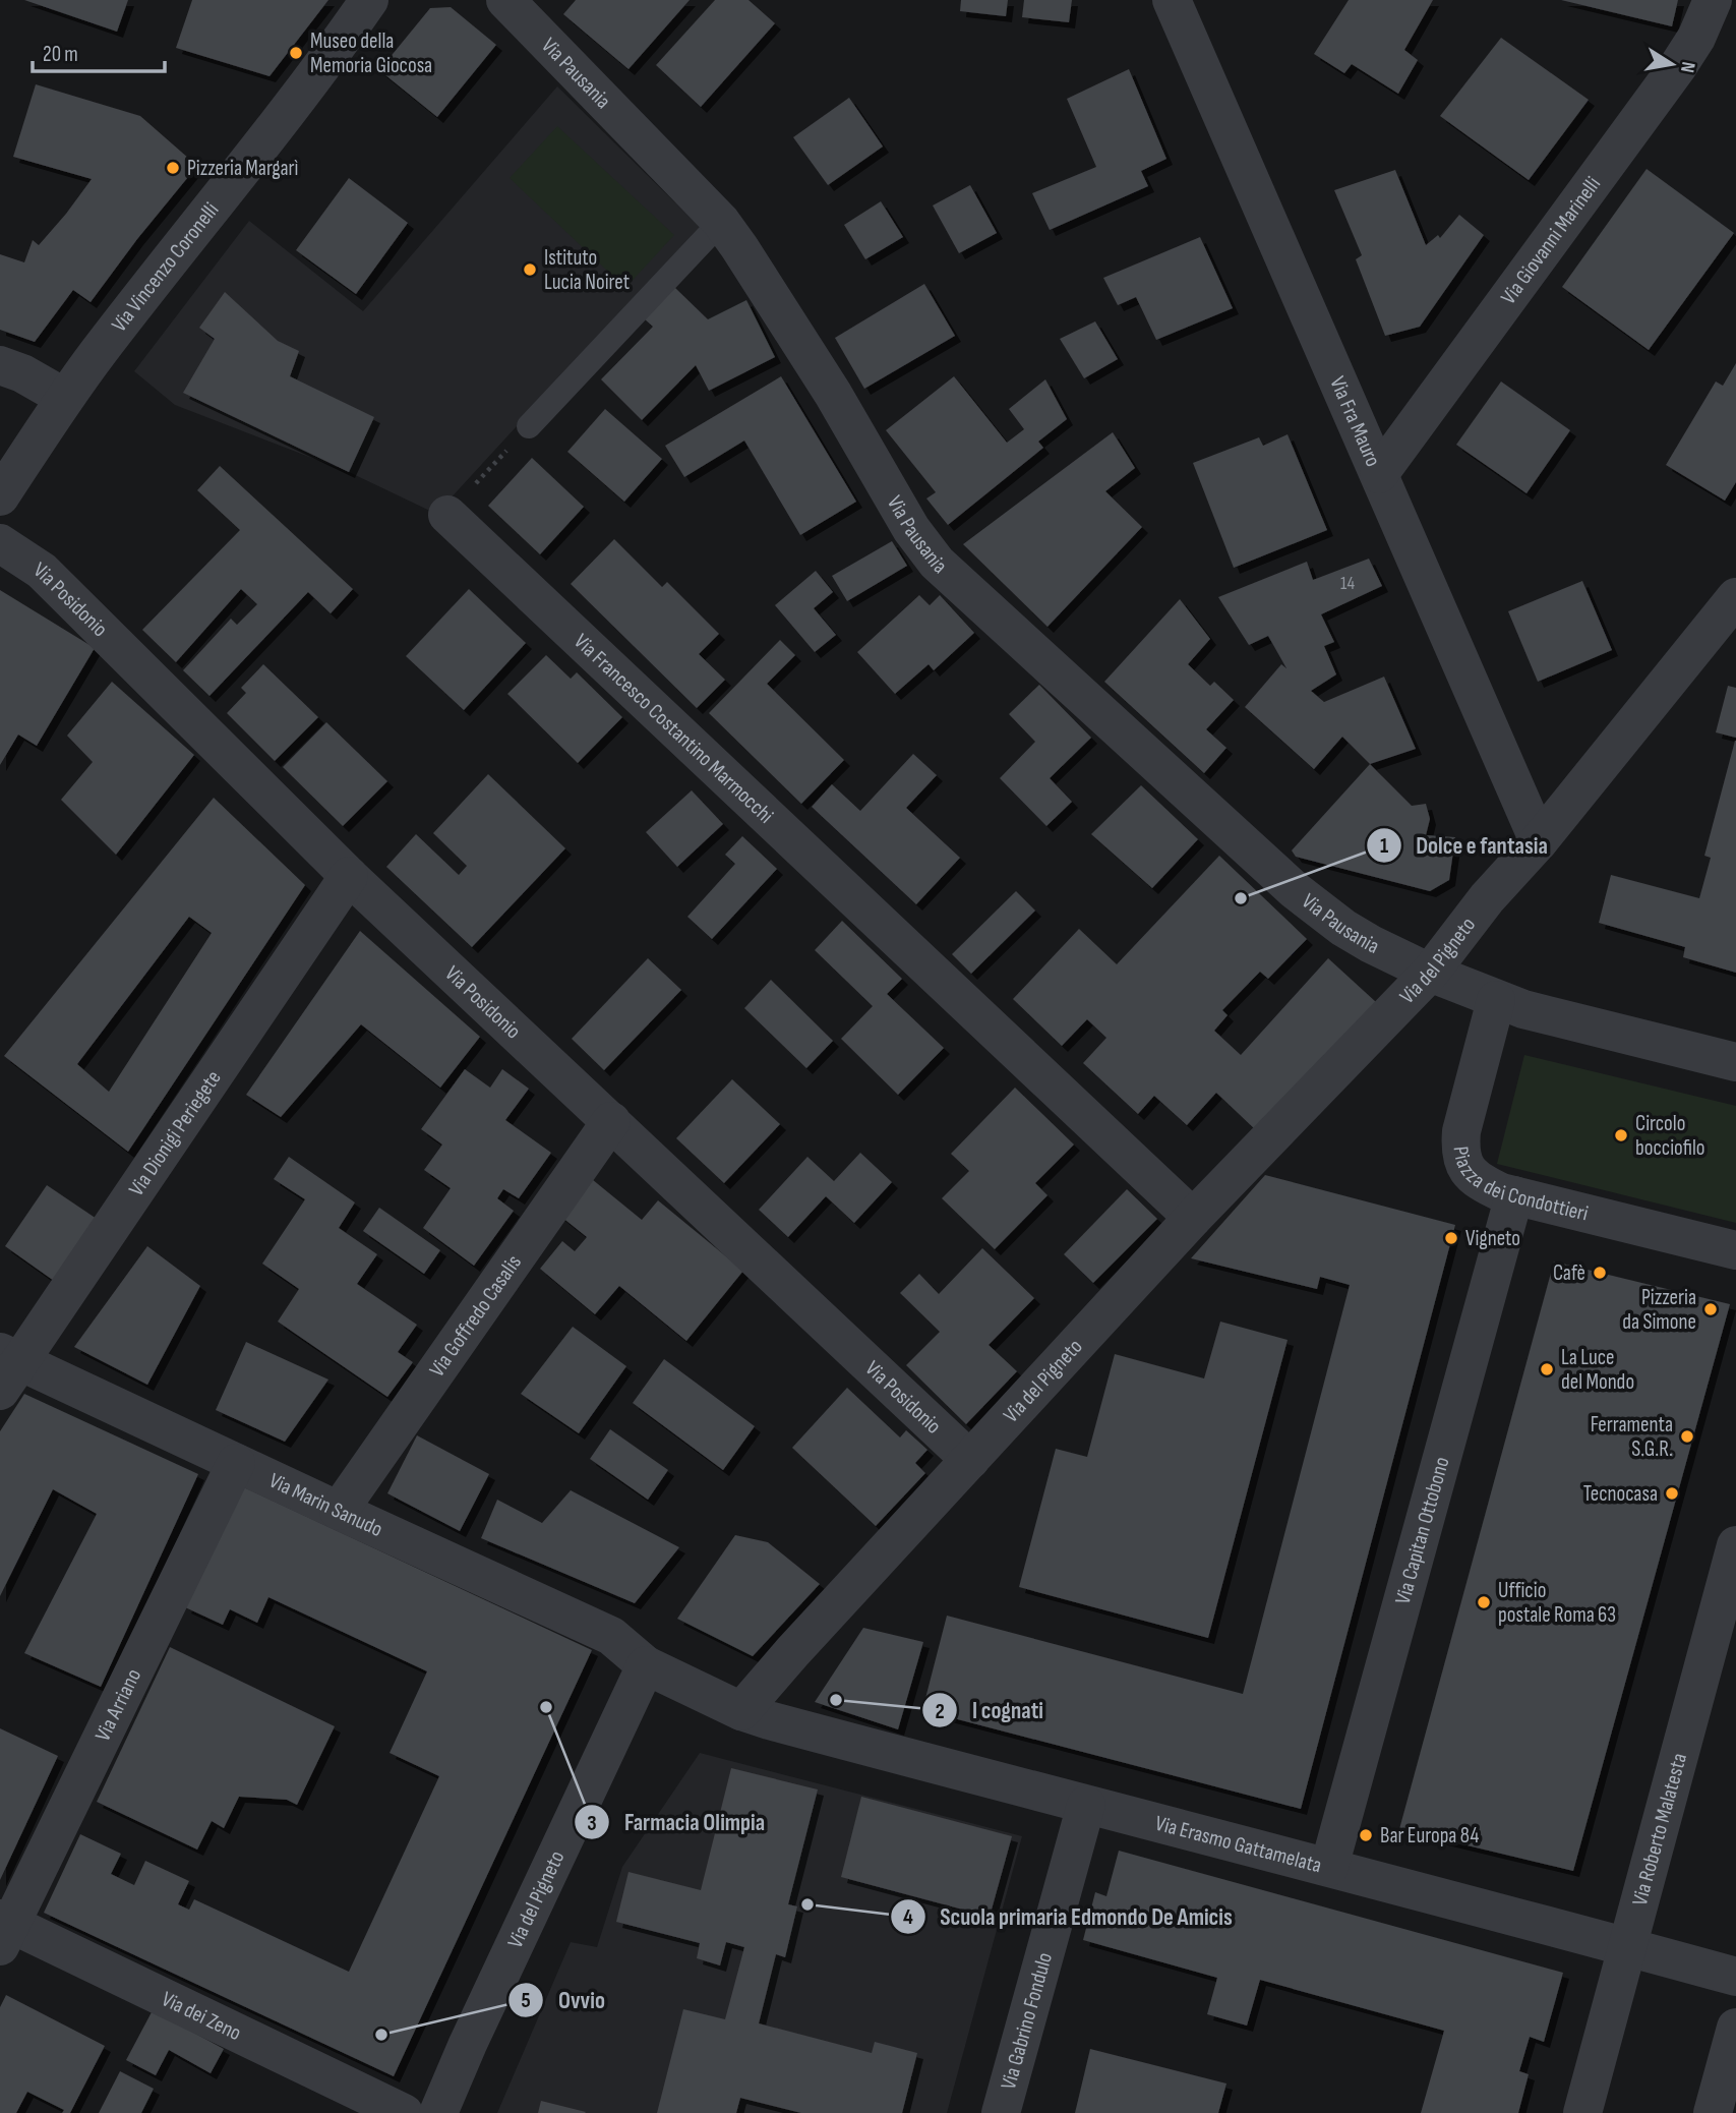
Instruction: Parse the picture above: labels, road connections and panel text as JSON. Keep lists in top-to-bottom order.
{
  "streets": {
    "street": [
      "Via Pausania",
      "Via Giovanni Marinelli",
      "Via Vincenzo Coronelli",
      "Via Fra Mauro",
      "Via Posidonio",
      "Via Francesco Costantino Marmocchi",
      "Via del Pigneto",
      "Via Dionigi Periegete",
      "Piazza dei Condottieri",
      "Via Goffredo Casalis",
      "Via Marin Sanudo",
      "Via Capitan Ottobono",
      "Via Arriano",
      "Via Roberto Malatesta",
      "Via Erasmo Gattamelata",
      "Via dei Zeno",
      "Via Gabrino Fondulo"
    ]
  },
  "crossings": [
    ["Via Pausania", "Via del Pigneto"],
    ["Via Giovanni Marinelli", "Via Fra Mauro"],
    ["Via Fra Mauro", "Via del Pigneto"],
    ["Via Posidonio", "Via del Pigneto"],
    ["Via Posidonio", "Via Dionigi Periegete"],
    ["Via Posidonio", "Via Goffredo Casalis"],
    ["Via Francesco Costantino Marmocchi", "Via del Pigneto"],
    ["Via del Pigneto", "Via Marin Sanudo"],
    ["Via del Pigneto", "Via Erasmo Gattamelata"],
    ["Via Dionigi Periegete", "Via Marin Sanudo"],
    ["Piazza dei Condottieri", "Via Capitan Ottobono"],
    ["Via Goffredo Casalis", "Via Marin Sanudo"],
    ["Via Marin Sanudo", "Via Arriano"],
    ["Via Capitan Ottobono", "Via Erasmo Gattamelata"],
    ["Via Arriano", "Via dei Zeno"],
    ["Via Roberto Malatesta", "Via Erasmo Gattamelata"],
    ["Via Erasmo Gattamelata", "Via Gabrino Fondulo"]
  ],
  "places": [
    "Museo della Memoria Giocosa",
    "Pizzeria Margarì",
    "Istituto Lucia Noiret",
    "Dolce e fantasia",
    "Circolo bocciofilo",
    "Vigneto",
    "Cafè",
    "Pizzeria da Simone",
    "La Luce del Mondo",
    "Ferramenta S.G.R.",
    "Tecnocasa",
    "Ufficio postale Roma 63",
    "I cognati",
    "Farmacia Olimpia",
    "Bar Europa 84",
    "Scuola primaria Edmondo De Amicis",
    "Ovvio"
  ],
  "house_numbers": ["14"],
  "scale_bar": "20 m",
  "north": "right"
}
